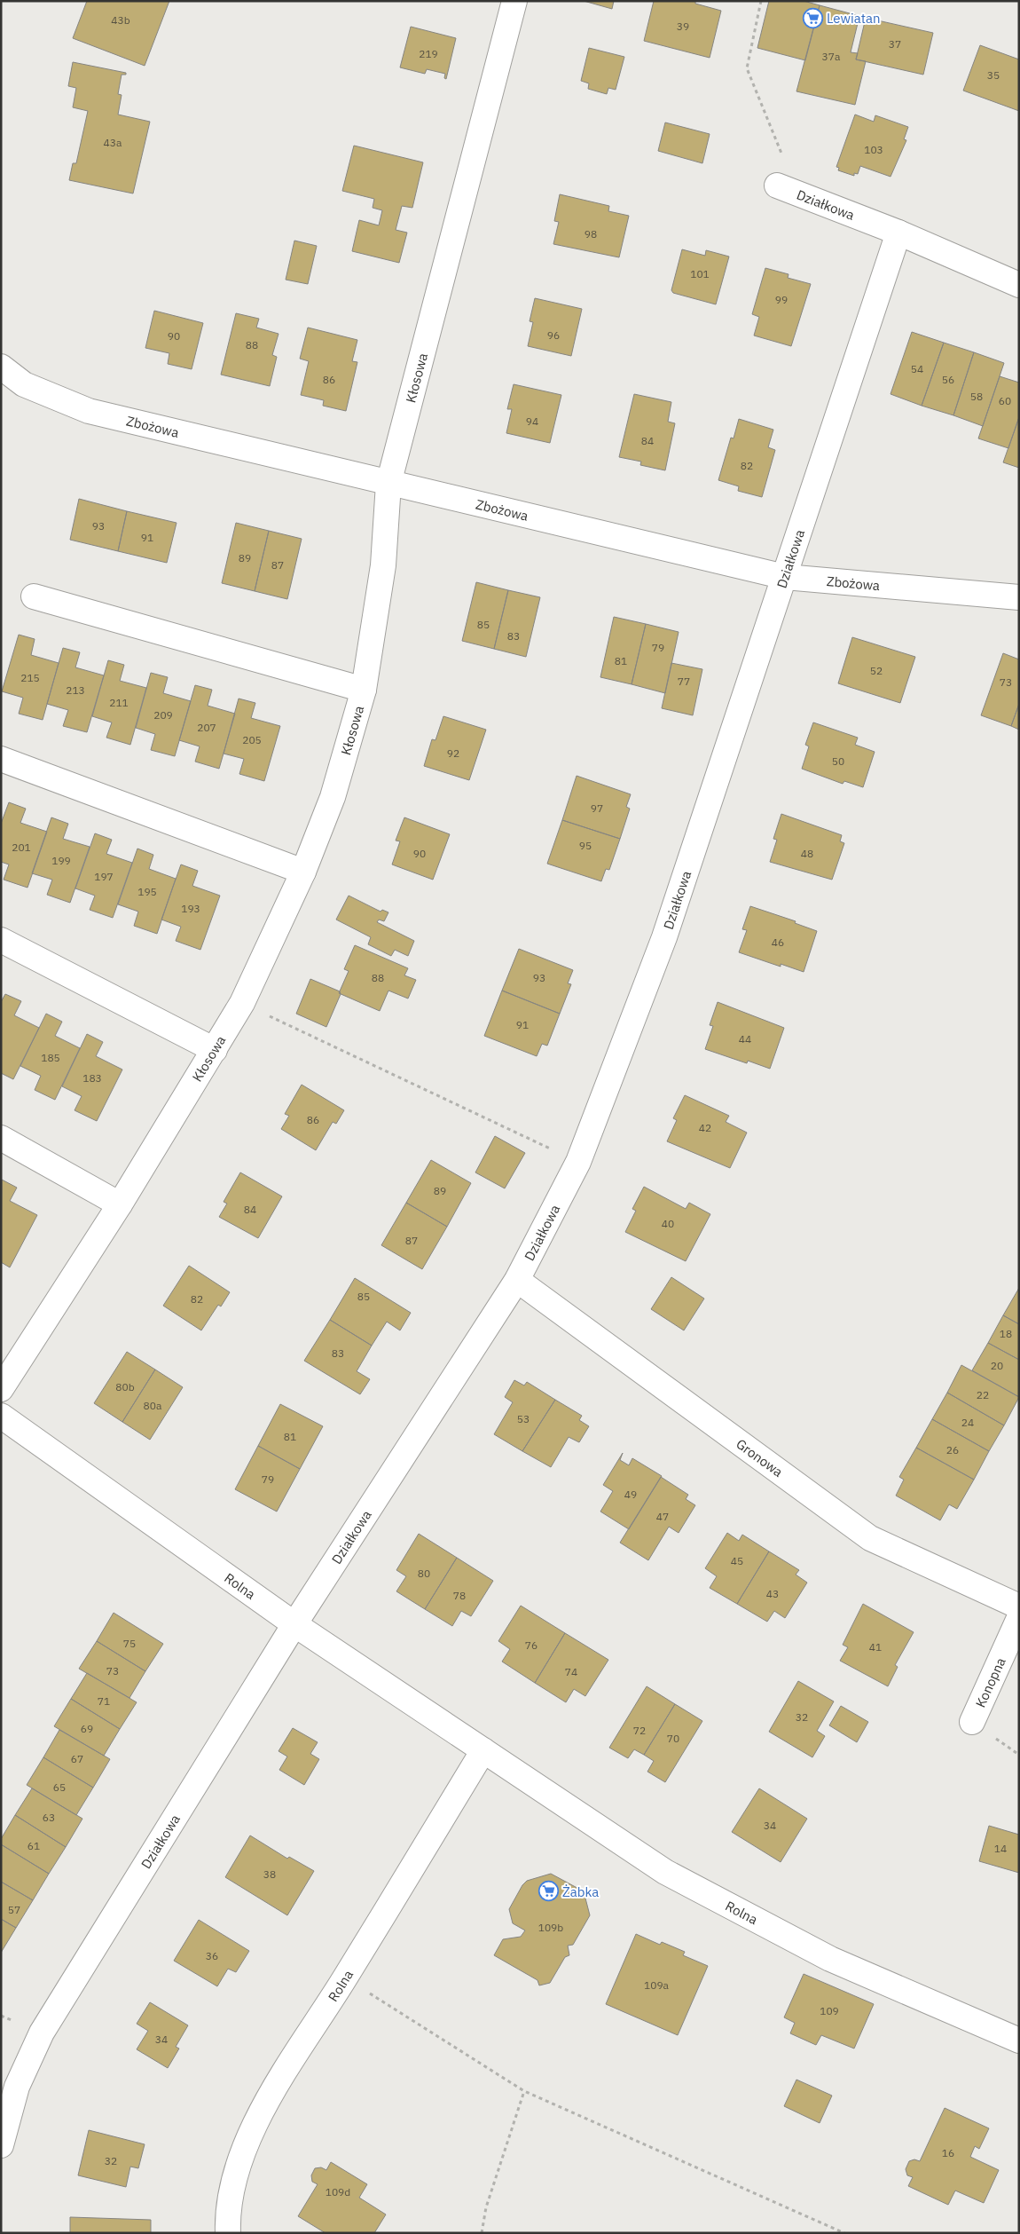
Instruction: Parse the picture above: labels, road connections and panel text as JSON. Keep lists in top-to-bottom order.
{
  "streets": {
    "street": [
      "Działkowa",
      "Kłosowa",
      "Zbożowa",
      "Gronowa",
      "Rolna",
      "Konopna"
    ]
  },
  "crossings": [
    ["Działkowa", "Zbożowa"],
    ["Działkowa", "Gronowa"],
    ["Działkowa", "Rolna"],
    ["Kłosowa", "Zbożowa"]
  ],
  "places": {
    "supermarket": ["Lewiatan", "Żabka"]
  },
  "house_numbers": [
    "43b",
    "39",
    "37",
    "219",
    "37a",
    "35",
    "43a",
    "103",
    "98",
    "101",
    "99",
    "96",
    "90",
    "88",
    "54",
    "86",
    "56",
    "58",
    "60",
    "94",
    "84",
    "82",
    "93",
    "91",
    "89",
    "87",
    "85",
    "83",
    "79",
    "81",
    "52",
    "215",
    "77",
    "73",
    "213",
    "211",
    "209",
    "207",
    "205",
    "92",
    "50",
    "97",
    "95",
    "201",
    "90",
    "48",
    "199",
    "197",
    "195",
    "193",
    "46",
    "88",
    "93",
    "91",
    "44",
    "185",
    "183",
    "86",
    "42",
    "89",
    "84",
    "40",
    "87",
    "85",
    "82",
    "18",
    "83",
    "20",
    "80b",
    "22",
    "80a",
    "53",
    "24",
    "81",
    "26",
    "79",
    "49",
    "47",
    "45",
    "80",
    "43",
    "78",
    "75",
    "76",
    "41",
    "73",
    "74",
    "71",
    "32",
    "69",
    "72",
    "70",
    "67",
    "65",
    "63",
    "34",
    "61",
    "14",
    "38",
    "57",
    "109b",
    "36",
    "109a",
    "109",
    "34",
    "16",
    "32",
    "109d"
  ]
}
